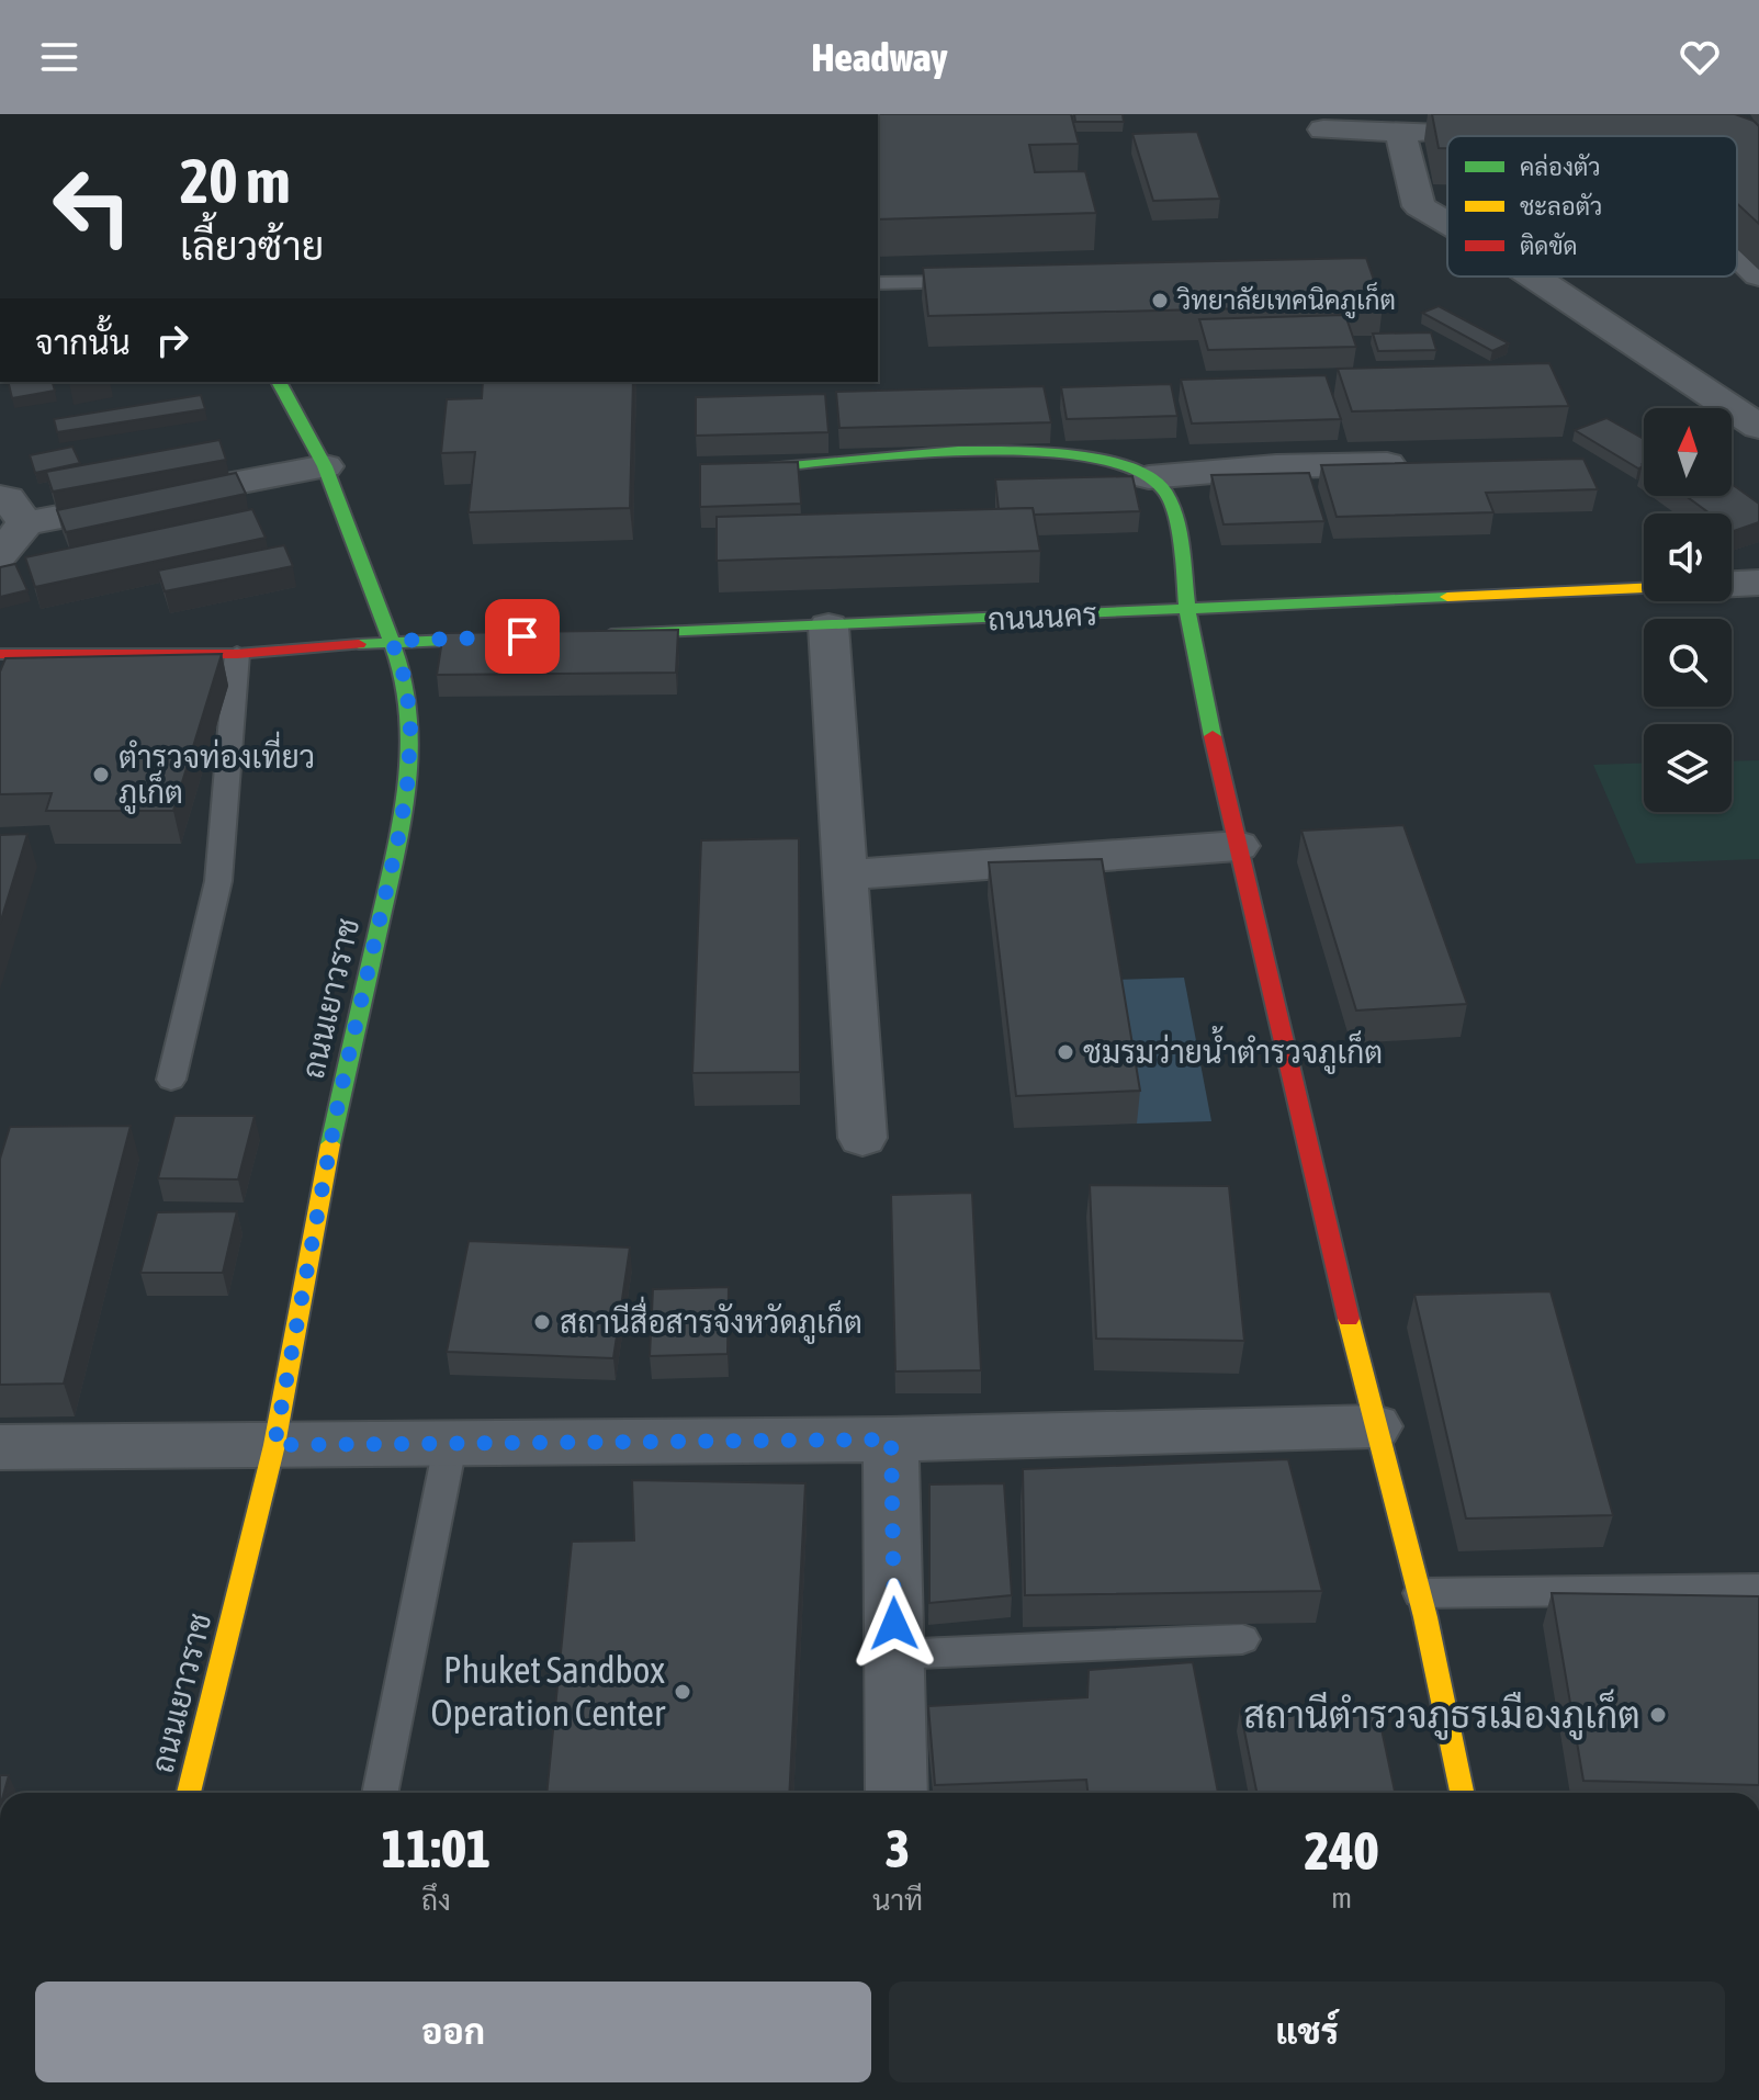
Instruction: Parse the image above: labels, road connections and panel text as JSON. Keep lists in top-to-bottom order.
{
  "streets": {
    "street": ["ถนนนคร", "ถนนเยาวราช"]
  },
  "places": [
    "วิทยาลัยเทคนิคภูเก็ต",
    "ตำรวจท่องเที่ยว ภูเก็ต",
    "ชมรมว่ายน้ำตำรวจภูเก็ต",
    "สถานีสื่อสารจังหวัดภูเก็ต",
    "Phuket Sandbox Operation Center",
    "สถานีตำรวจภูธรเมืองภูเก็ต"
  ],
  "legend": ["คล่องตัว", "ชะลอตัว", "ติดขัด"],
  "north": "top",
  "page": {
    "header": "Headway",
    "turn": ["20 m", "เลี้ยวซ้าย"],
    "then": "จากนั้น",
    "eta": [
      "11:01",
      "ถึง",
      "3",
      "นาที",
      "240",
      "m"
    ],
    "buttons": ["ออก", "แชร์"]
  }
}
